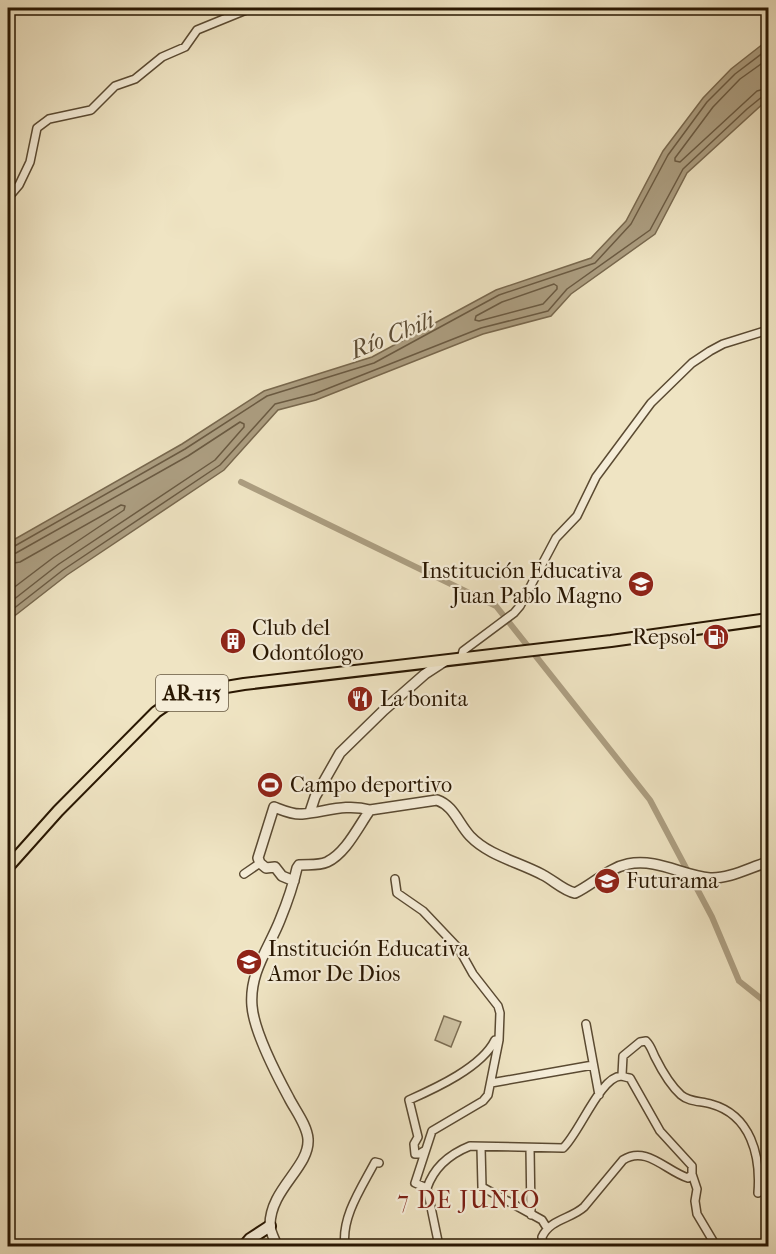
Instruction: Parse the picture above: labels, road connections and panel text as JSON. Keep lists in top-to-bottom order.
{
  "streets": {
    "main road": ["AR-115"]
  },
  "districts": ["7 DE JUNIO"],
  "water": ["Río Chili"],
  "places": {
    "school or university": ["Institución Educativa Juan Pablo Magno", "Futurama", "Institución Educativa Amor De Dios"],
    "fuel station": ["Repsol"],
    "building": ["Club del Odontólogo"],
    "restaurant": ["La bonita"],
    "sports": ["Campo deportivo"]
  }
}
